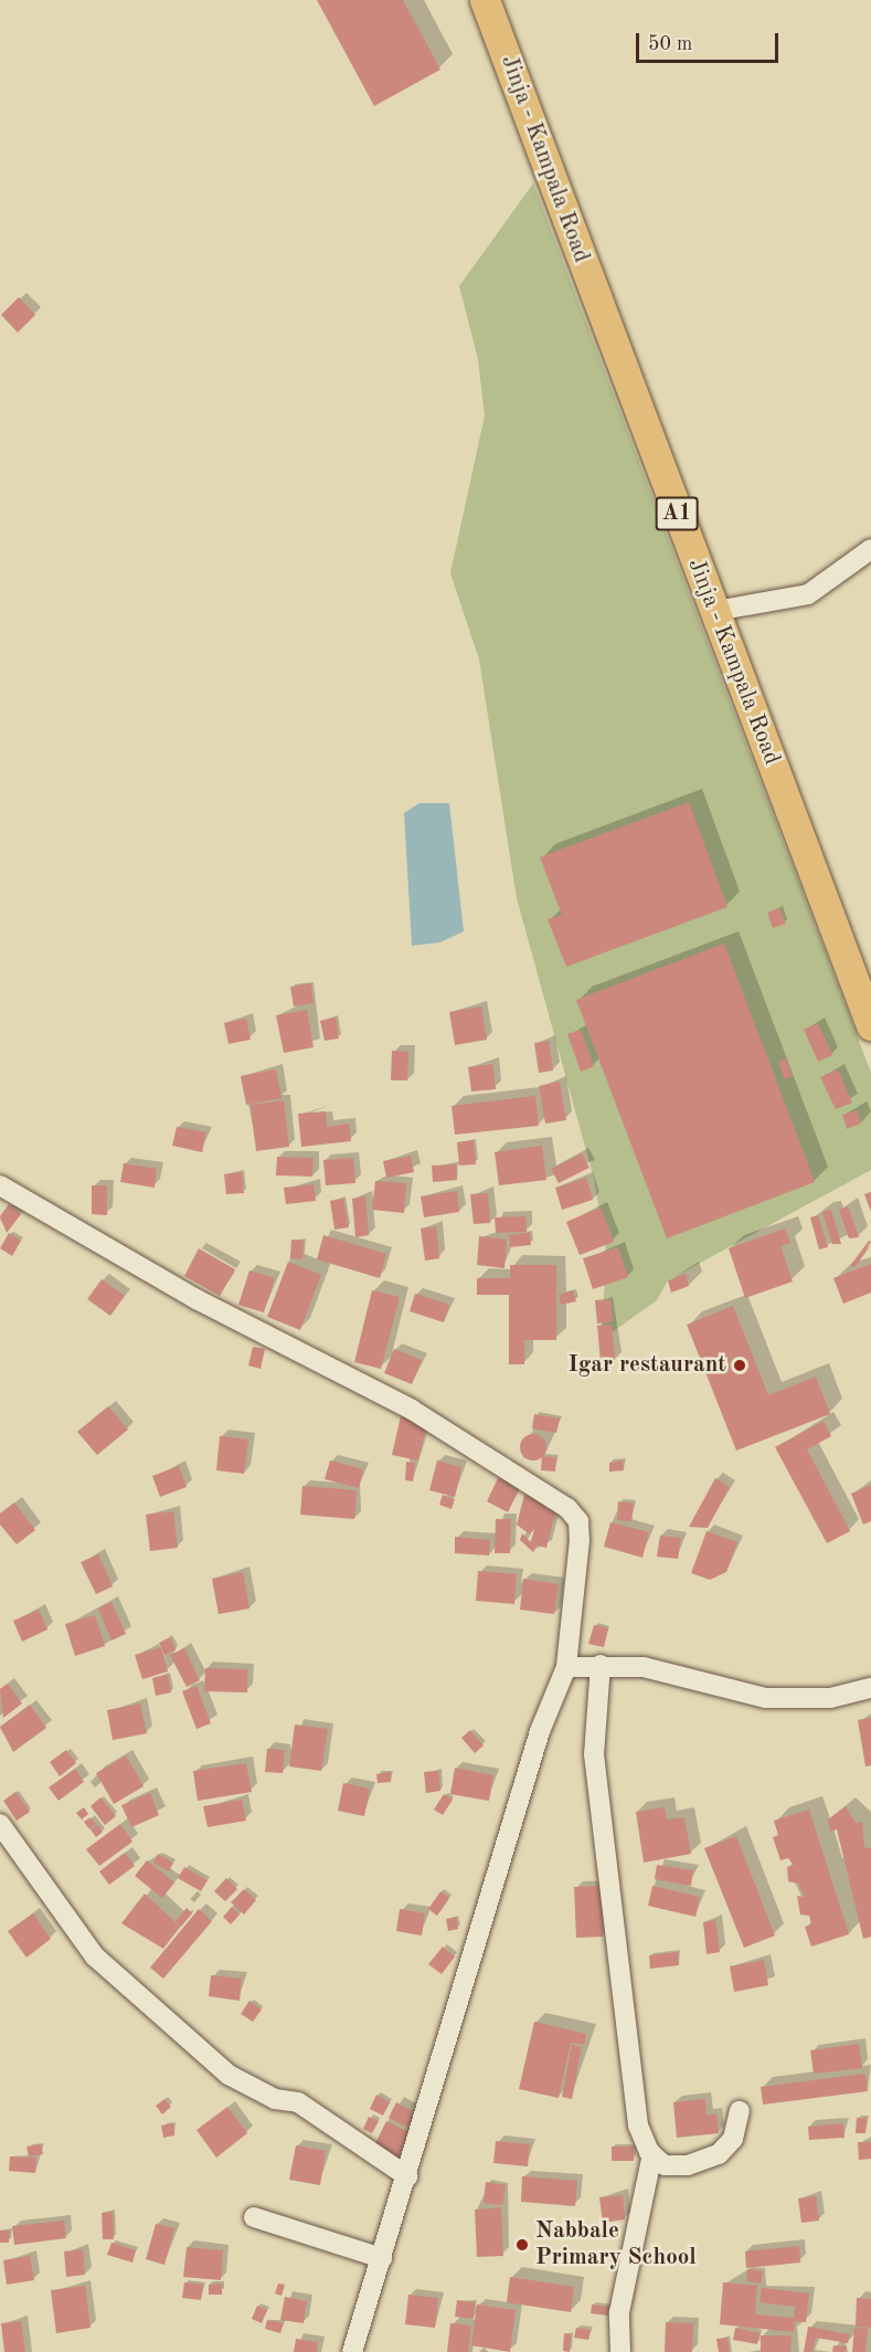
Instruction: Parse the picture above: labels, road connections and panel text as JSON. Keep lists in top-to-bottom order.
{
  "streets": {
    "highway": ["Jinja - Kampala Road", "A1"]
  },
  "places": ["Igar restaurant", "Nabbale Primary School"],
  "scale_bar": "50 m"
}
